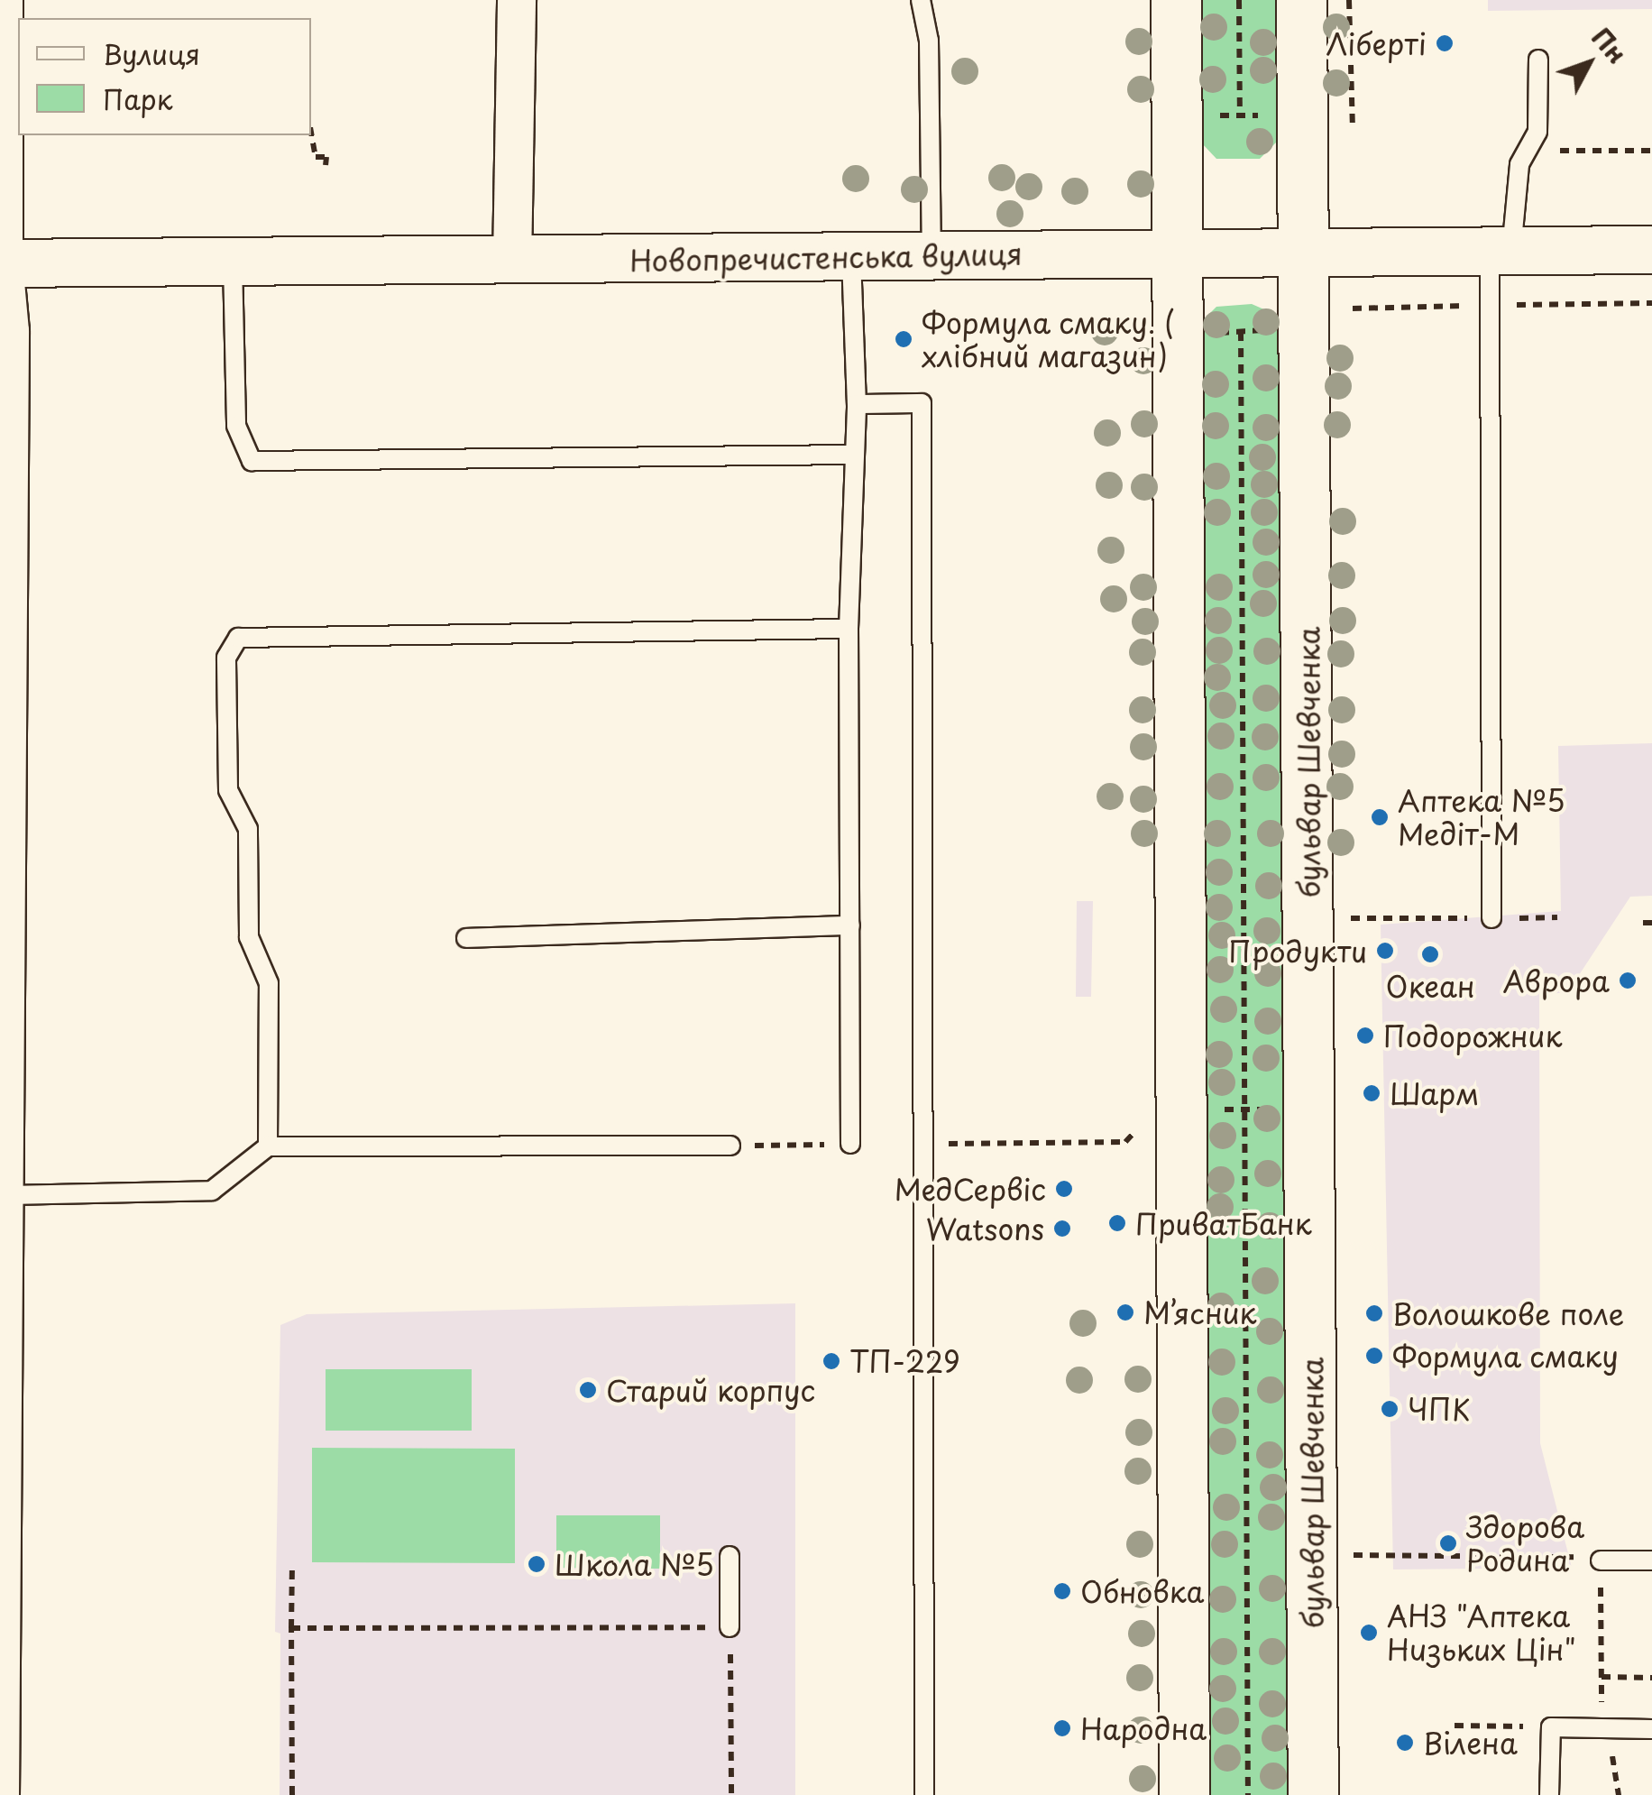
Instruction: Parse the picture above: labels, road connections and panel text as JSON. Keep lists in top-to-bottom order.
{
  "streets": {
    "main road": ["бульвар Шевченка"],
    "street": ["Новопречистенська вулиця"]
  },
  "crossings": [
    ["Новопречистенська вулиця", "бульвар Шевченка"]
  ],
  "places": [
    "Ліберті",
    "Формула смаку. ( хлібний магазин)",
    "Аптека №5 Медіт-М",
    "Продукти",
    "Океан",
    "Аврора",
    "Подорожник",
    "Шарм",
    "МедСервіс",
    "ПриватБанк",
    "Watsons",
    "Мʼясник",
    "Волошкове поле",
    "Формула смаку",
    "ТП-229",
    "Старий корпус",
    "ЧПК",
    "Здорова Родина",
    "Школа №5",
    "Обновка",
    "АНЗ \"Аптека Низьких Цiн\"",
    "Народна",
    "Вілена"
  ],
  "legend": ["Вулиця", "Парк"],
  "north": "top right"
}
